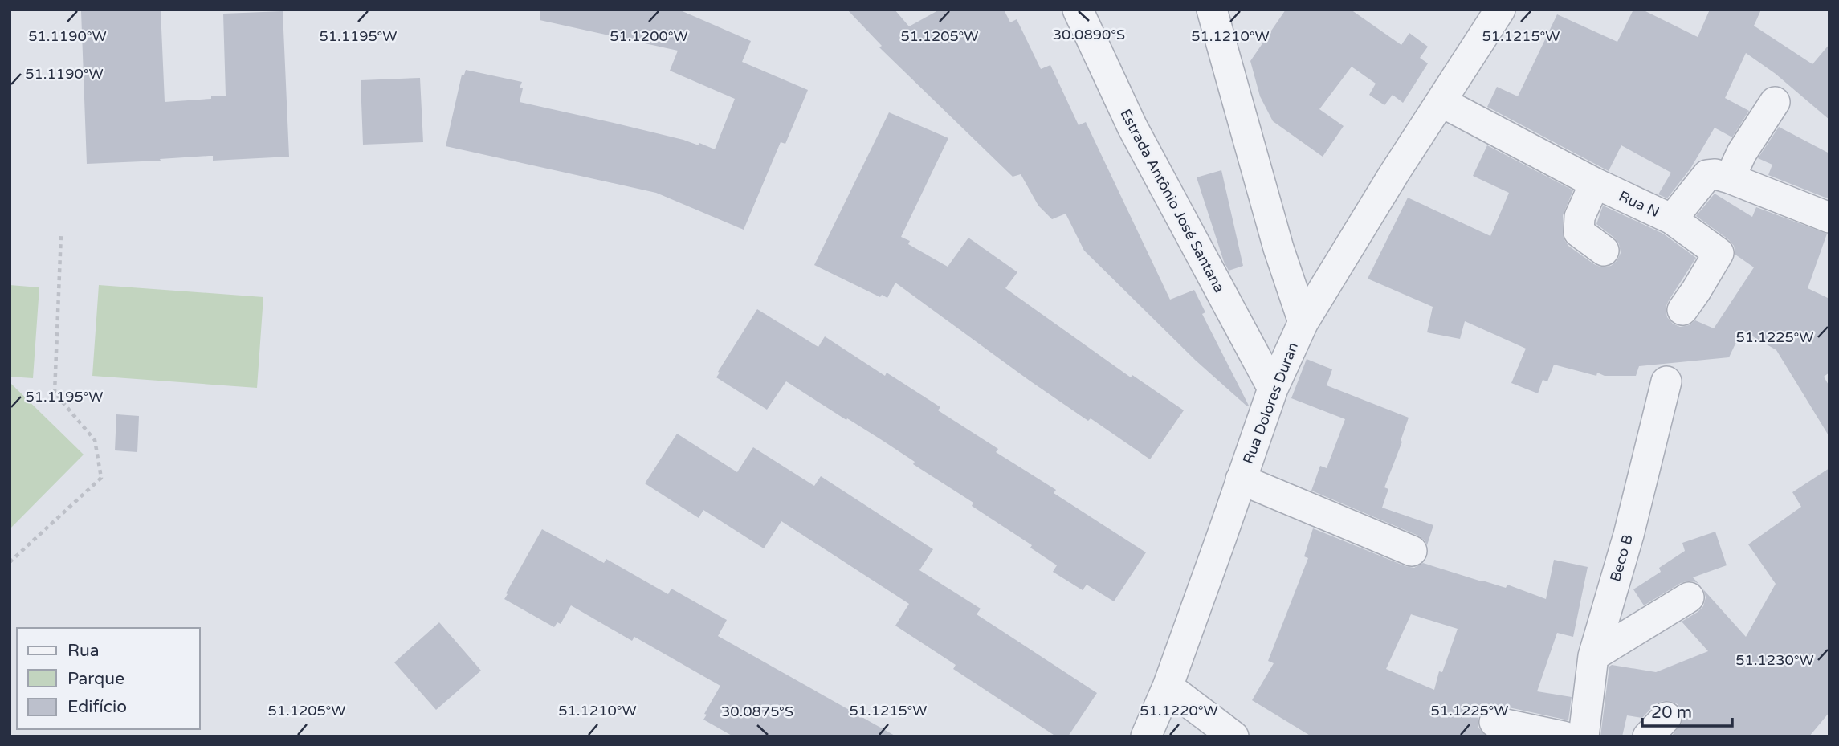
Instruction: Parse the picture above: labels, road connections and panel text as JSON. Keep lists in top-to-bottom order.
{
  "streets": {
    "street": [
      "Estrada Antônio José Santana",
      "Rua N",
      "Rua Dolores Duran",
      "Beco B"
    ]
  },
  "crossings": [
    ["Estrada Antônio José Santana", "Rua Dolores Duran"],
    ["Rua N", "Rua Dolores Duran"]
  ],
  "legend": ["Rua", "Parque", "Edifício"],
  "scale_bar": "20 m",
  "coordinates": [
    "30.0890°S",
    "51.1190°W",
    "51.1195°W",
    "51.1200°W",
    "51.1205°W",
    "51.1210°W",
    "51.1215°W",
    "51.1225°W",
    "51.1230°W",
    "51.1220°W",
    "30.0875°S"
  ]
}
